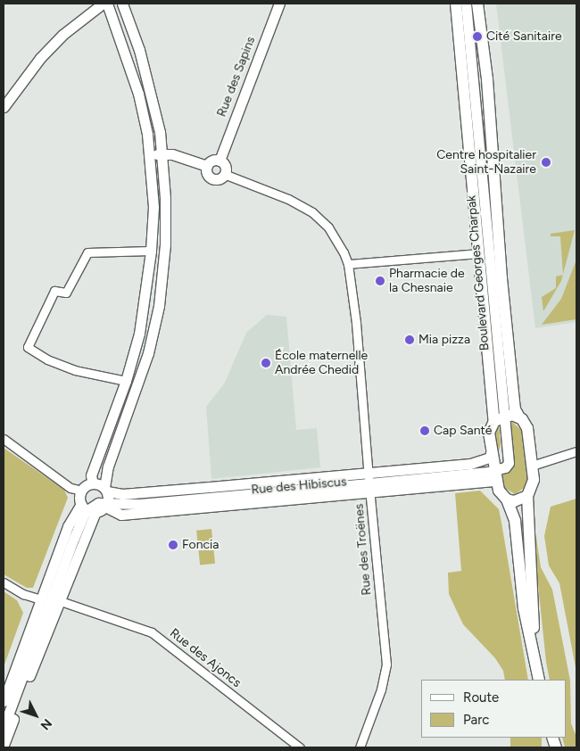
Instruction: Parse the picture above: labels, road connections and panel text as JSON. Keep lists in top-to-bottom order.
{
  "streets": {
    "main road": ["Boulevard Georges Charpak"],
    "street": [
      "Rue des Sapins",
      "Rue des Hibiscus",
      "Rue des Troënes",
      "Rue des Ajoncs"
    ]
  },
  "crossings": [
    ["Rue des Sapins", "Rue des Troënes"],
    ["Boulevard Georges Charpak", "Rue des Hibiscus"],
    ["Rue des Hibiscus", "Rue des Troënes"]
  ],
  "places": [
    "Cité Sanitaire",
    "Centre hospitalier Saint-Nazaire",
    "Pharmacie de la Chesnaie",
    "Mia pizza",
    "École maternelle Andrée Chedid",
    "Cap Santé",
    "Foncia"
  ],
  "legend": ["Route", "Parc"],
  "north": "bottom right"
}
